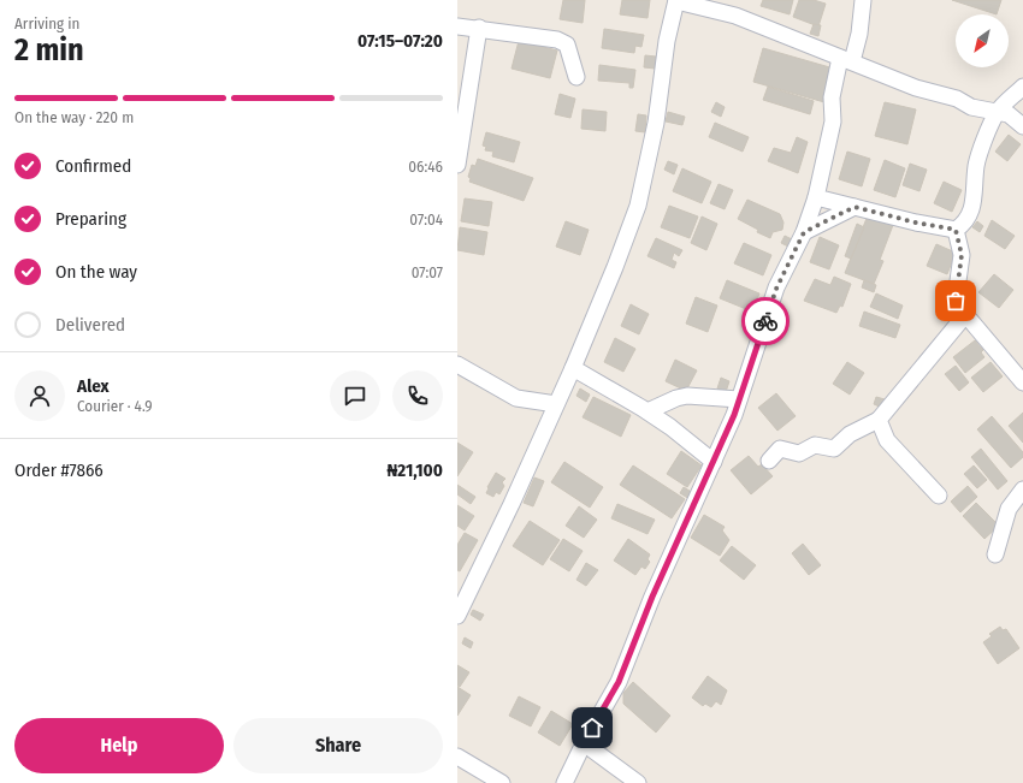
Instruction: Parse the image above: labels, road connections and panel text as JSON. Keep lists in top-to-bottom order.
{
  "north": "bottom left",
  "page": {
    "heading": ["2 min", "Arriving in", "07:15–07:20"],
    "panel": [
      "Alex",
      "Courier · 4.9",
      "Order #7866",
      "₦21,100"
    ],
    "bar": "On the way · 220 m",
    "list": [
      ["Confirmed", "06:46"],
      ["Preparing", "07:04"],
      ["On the way", "07:07"],
      "Delivered"
    ],
    "buttons": ["Help", "Share"]
  }
}
